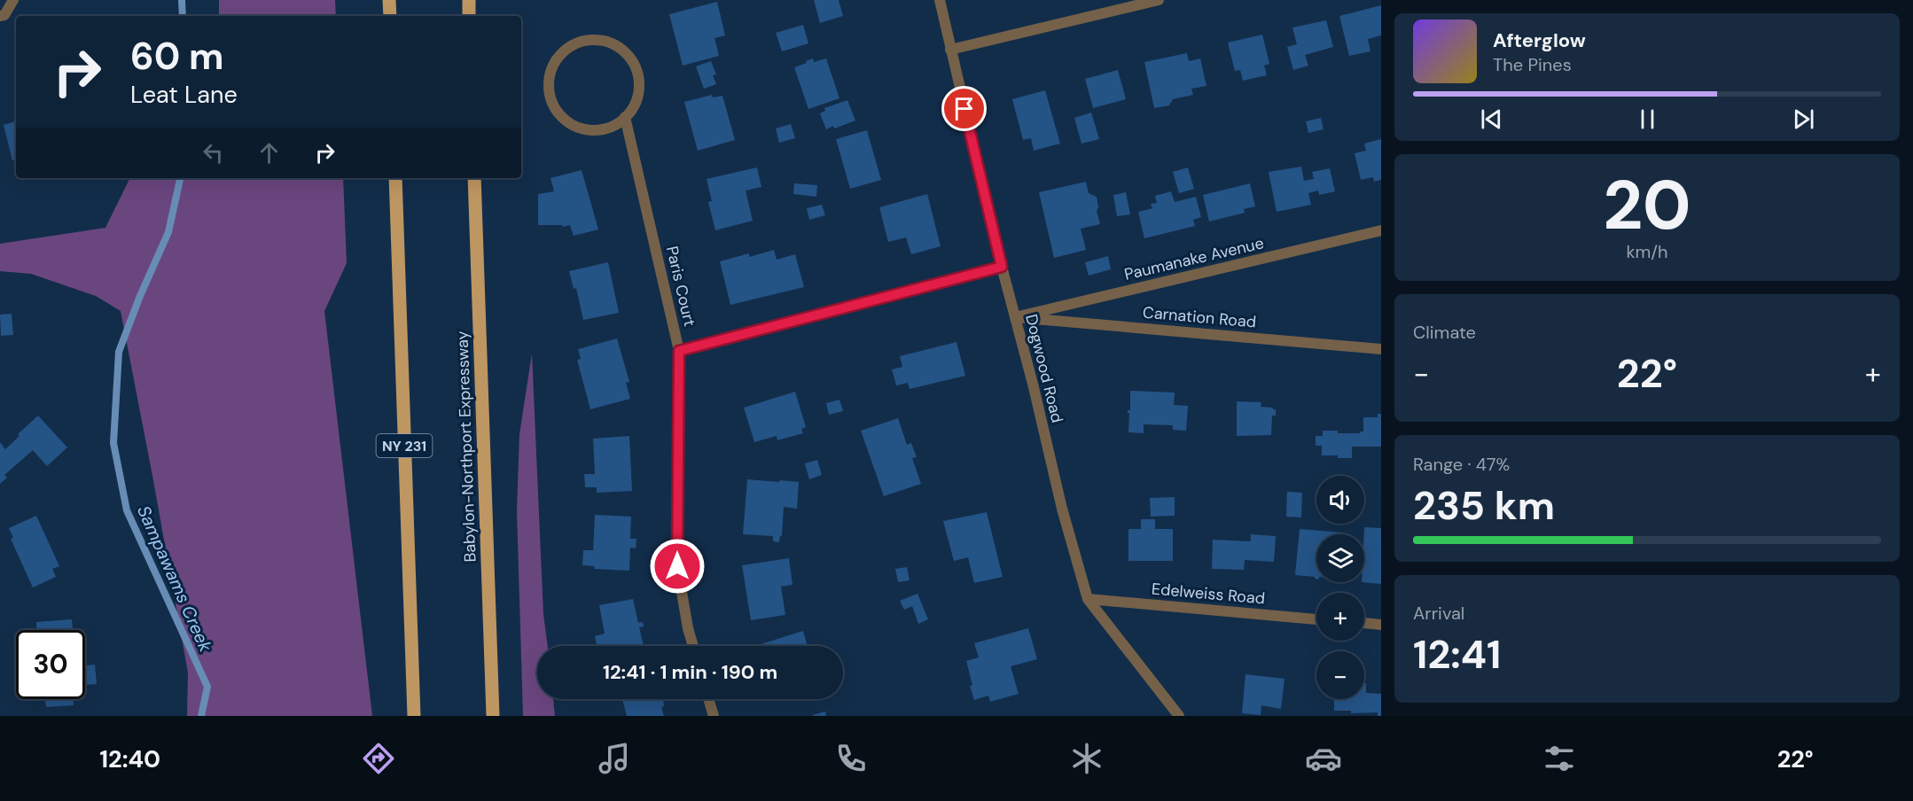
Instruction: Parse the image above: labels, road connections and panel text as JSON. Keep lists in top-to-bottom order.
{
  "streets": {
    "main road": ["NY 231", "Babylon-Northport Expressway"],
    "street": [
      "Paumanake Avenue",
      "Paris Court",
      "Carnation Road",
      "Dogwood Road",
      "Edelweiss Road"
    ]
  },
  "crossings": [
    ["Paumanake Avenue", "Carnation Road"],
    ["Paumanake Avenue", "Dogwood Road"],
    ["Carnation Road", "Dogwood Road"],
    ["Dogwood Road", "Edelweiss Road"]
  ],
  "water": ["Sampawams Creek"],
  "page": {
    "turn": ["60 m", "Leat Lane"],
    "song": ["Afterglow", "The Pines"],
    "tile": [
      ["20", "km/h"],
      "Climate",
      ["Range · 47%", "235 km"],
      ["Arrival", "12:41"]
    ],
    "heat": ["−", "22°", "+"],
    "map_buttons": ["+", "−"],
    "limit": "30",
    "trip": "12:41 · 1 min · 190 m",
    "tabs": ["12:40", "22°"]
  }
}
